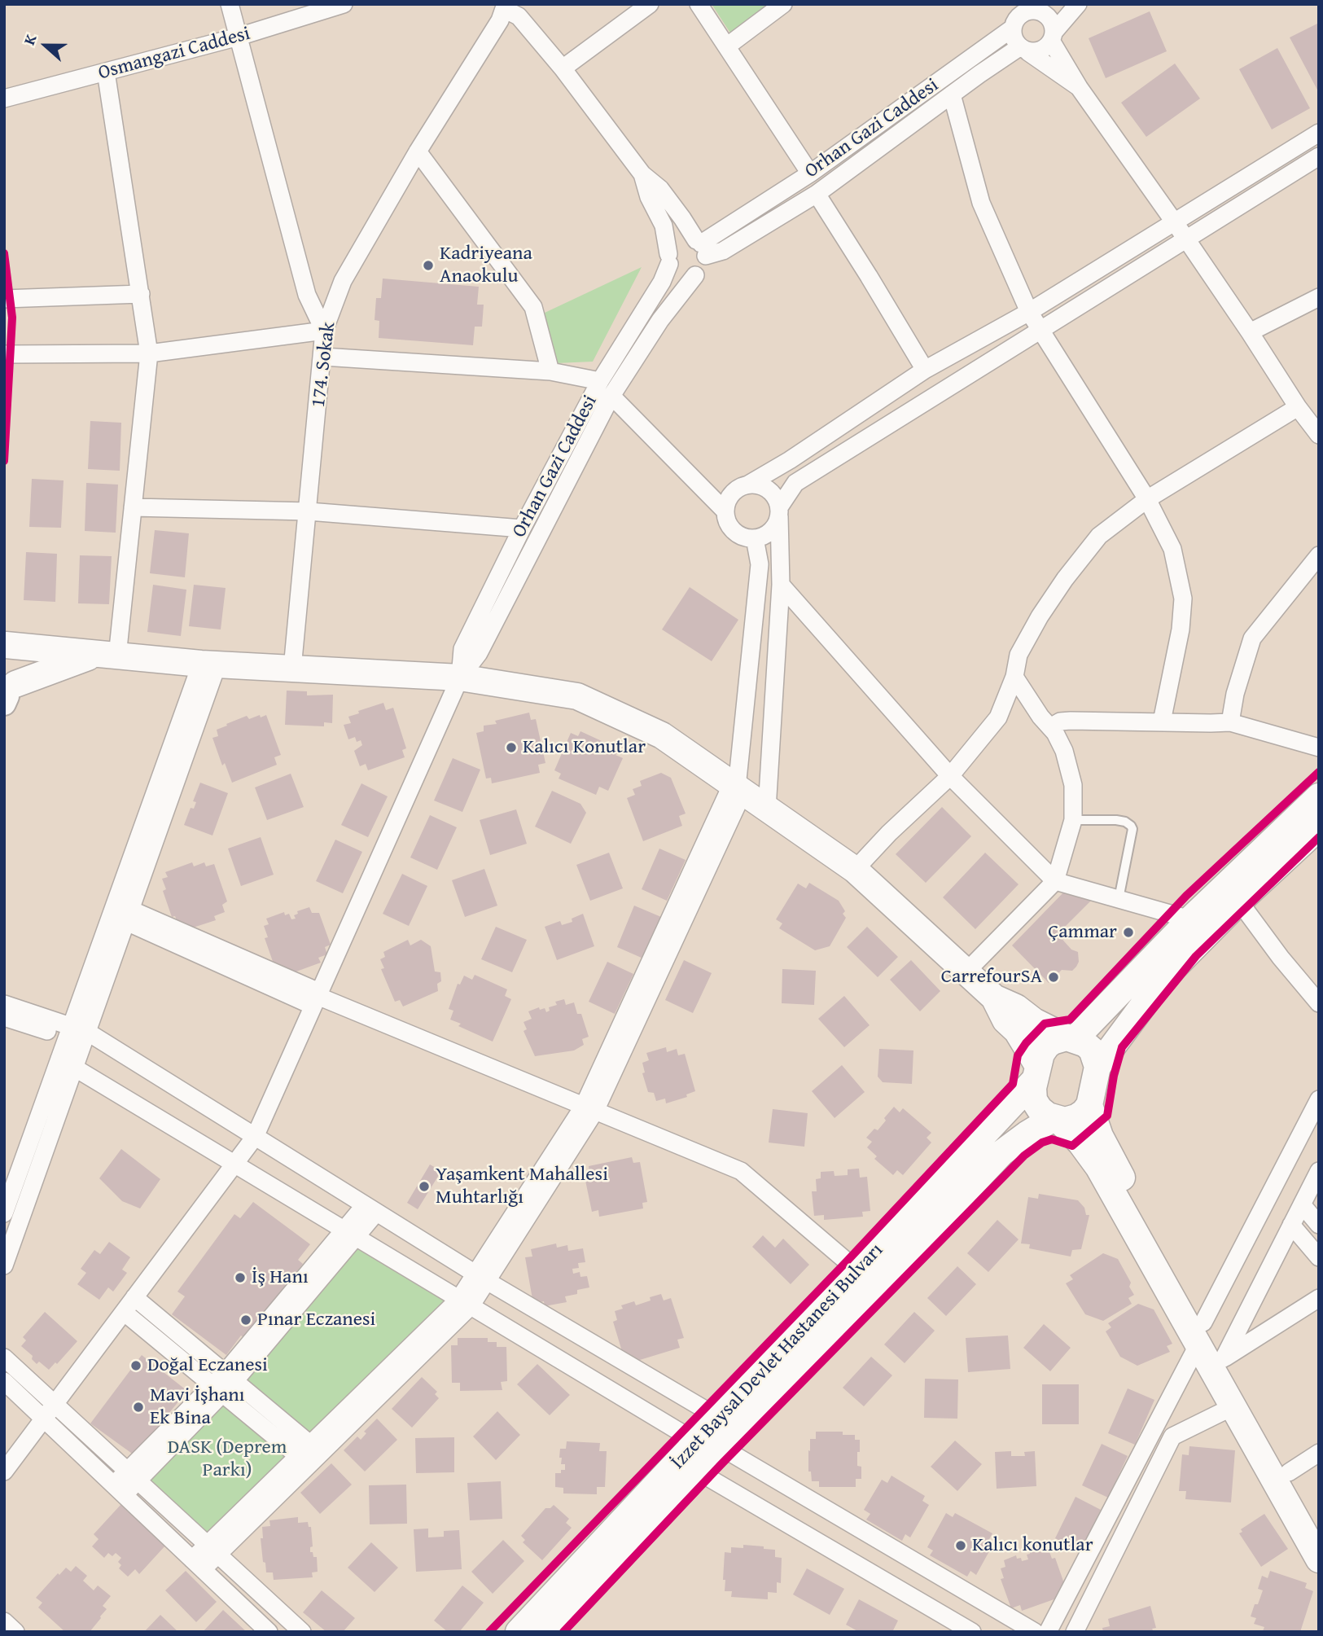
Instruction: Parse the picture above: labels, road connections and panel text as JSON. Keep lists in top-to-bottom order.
{
  "streets": {
    "main road": ["İzzet Baysal Devlet Hastanesi Bulvarı"],
    "street": ["Osmangazi Caddesi", "Orhan Gazi Caddesi", "174. Sokak"]
  },
  "parks": ["DASK (Deprem Parkı)"],
  "places": [
    "Kadriyeana Anaokulu",
    "Kalıcı Konutlar",
    "Çammar",
    "CarrefourSA",
    "Yaşamkent Mahallesi Muhtarlığı",
    "İş Hanı",
    "Pınar Eczanesi",
    "Doğal Eczanesi",
    "Mavi İşhanı Ek Bina",
    "Kalıcı konutlar"
  ],
  "north": "left"
}
